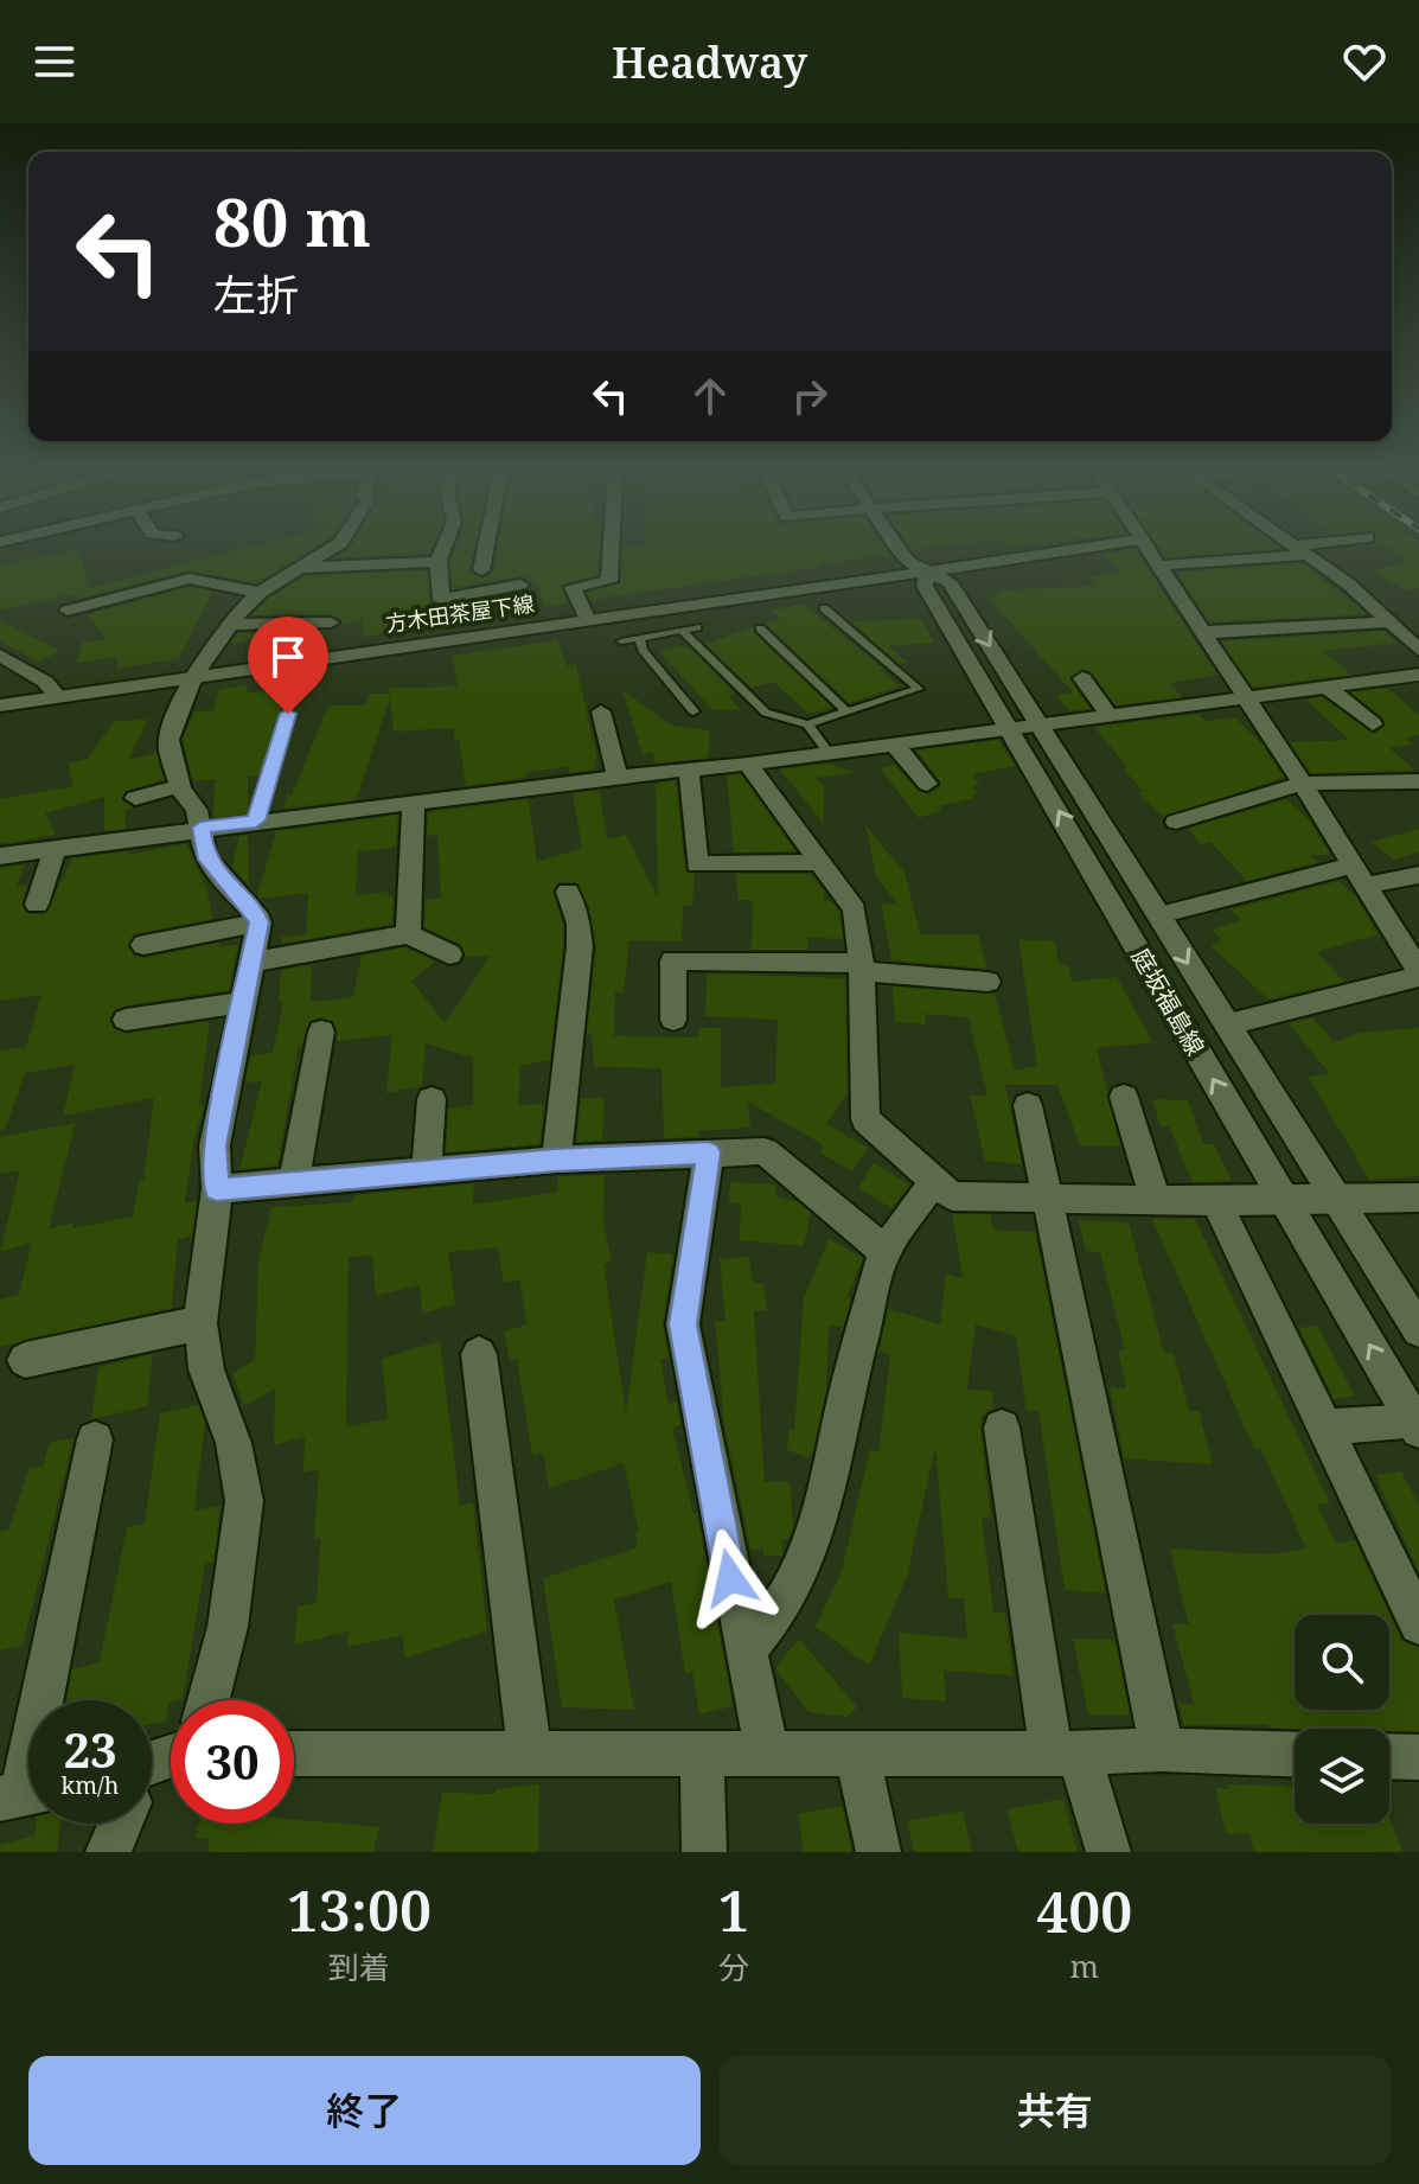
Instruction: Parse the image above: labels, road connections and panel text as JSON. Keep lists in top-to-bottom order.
{
  "streets": {
    "street": ["方木田茶屋下線", "庭坂福島線"]
  },
  "crossings": [
    ["方木田茶屋下線", "庭坂福島線"]
  ],
  "page": {
    "header": "Headway",
    "turn": ["80 m", "左折"],
    "speed": "23 km/h",
    "limit": "30",
    "eta": [
      "13:00",
      "到着",
      "1",
      "分",
      "400",
      "m"
    ],
    "buttons": ["終了", "共有"]
  }
}
